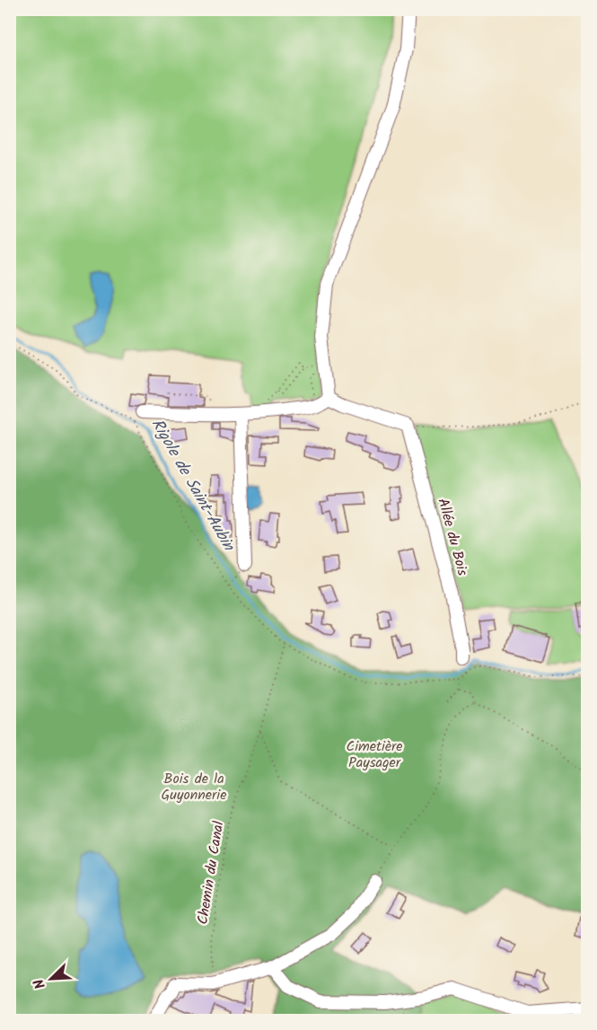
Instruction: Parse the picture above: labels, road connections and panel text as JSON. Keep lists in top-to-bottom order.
{
  "streets": {
    "street": ["Allée du Bois"],
    "path": ["Chemin du Canal"]
  },
  "water": ["Rigole de Saint-Aubin"],
  "parks": ["Cimetière Paysager", "Bois de la Guyonnerie"],
  "north": "bottom left"
}
